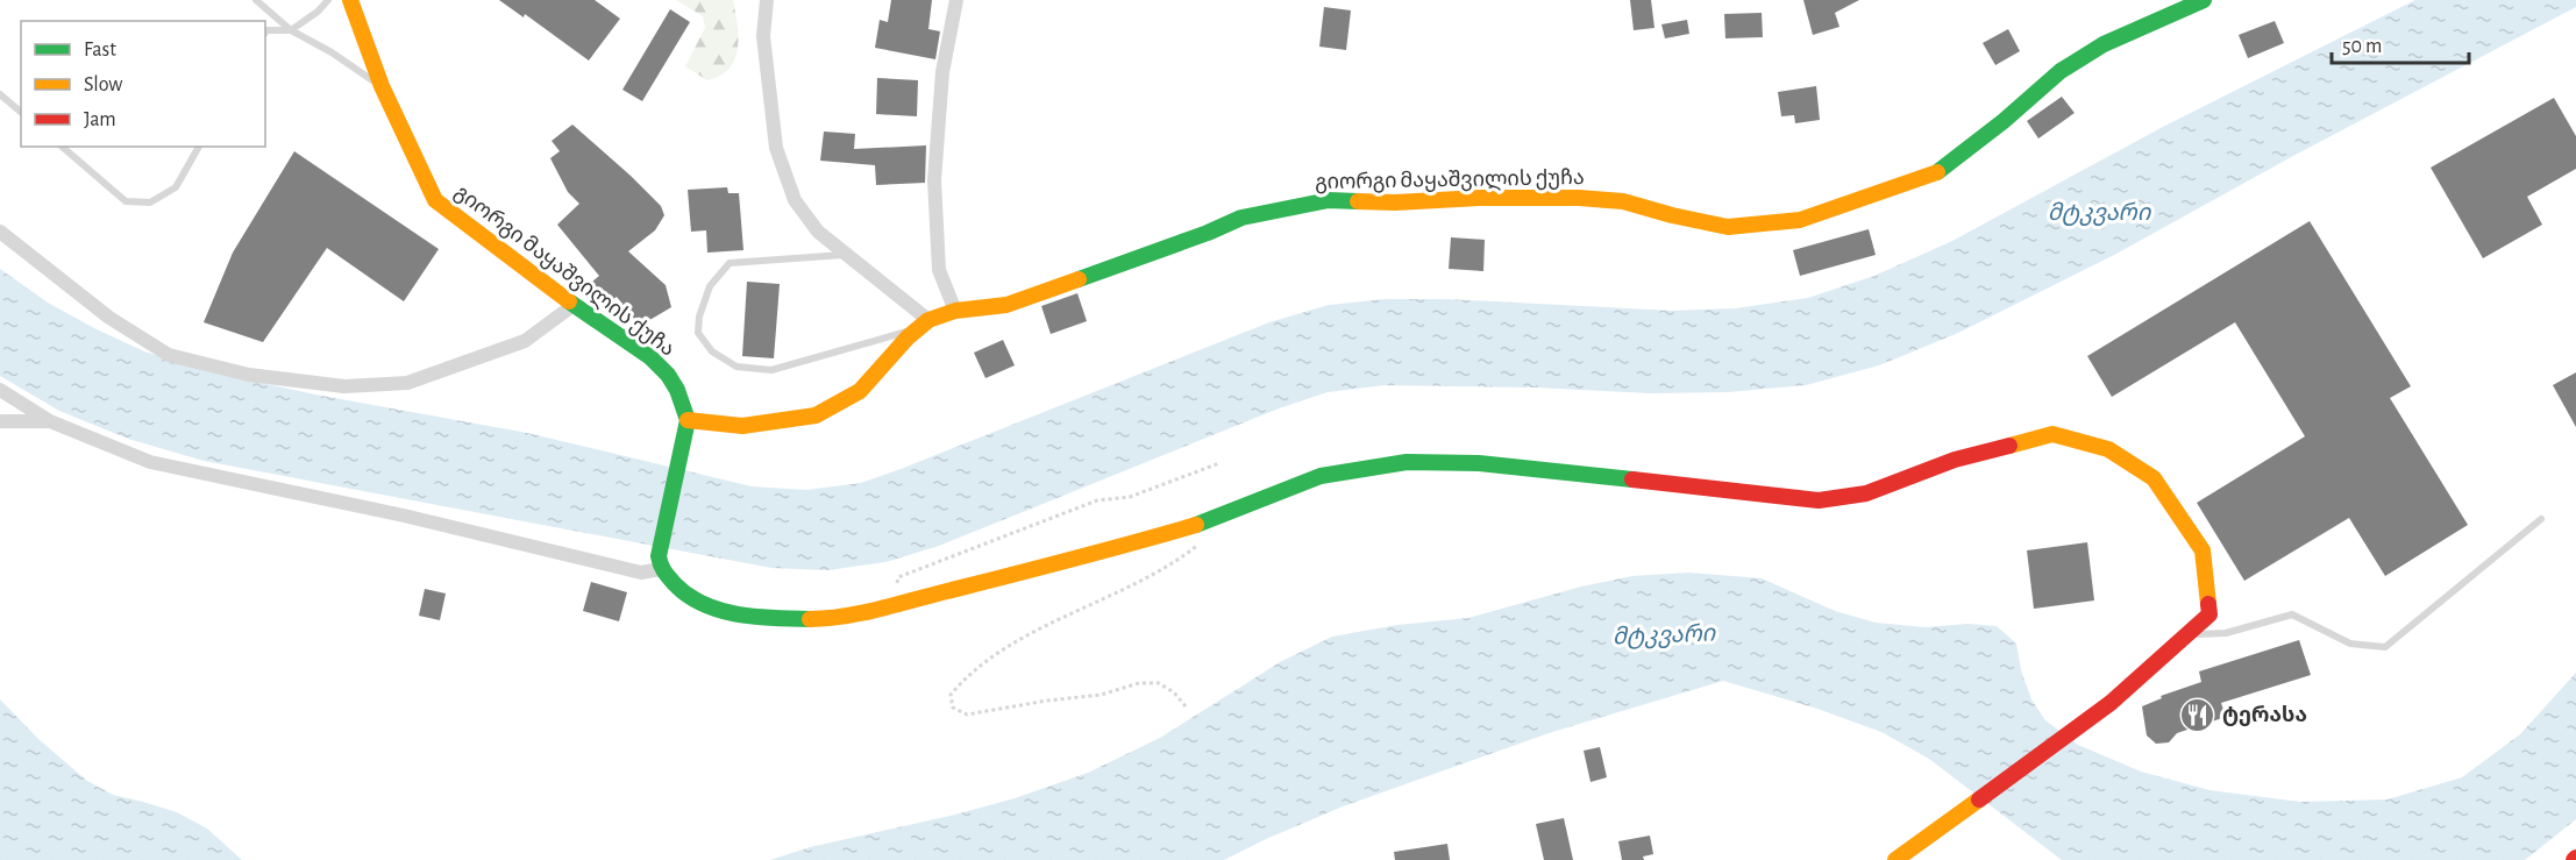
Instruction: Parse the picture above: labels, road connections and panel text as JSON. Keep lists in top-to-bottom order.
{
  "streets": {
    "street": ["გიორგი მაყაშვილის ქუჩა"]
  },
  "water": ["მტკვარი"],
  "places": {
    "restaurant": ["ტერასა"]
  },
  "legend": ["Fast", "Slow", "Jam"],
  "scale_bar": "50 m"
}
